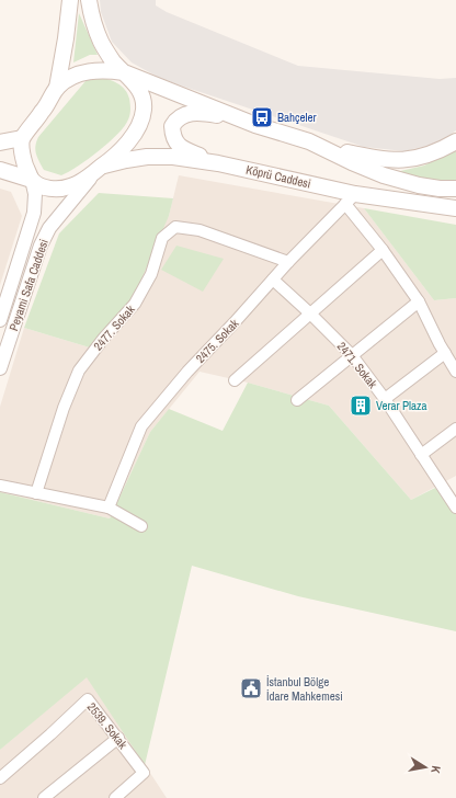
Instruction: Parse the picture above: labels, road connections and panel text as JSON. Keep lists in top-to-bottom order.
{
  "streets": {
    "main road": ["Köprü Caddesi"],
    "street": [
      "Peyami Safa Caddesi",
      "2477. Sokak",
      "2475. Sokak",
      "2471. Sokak",
      "2539. Sokak"
    ]
  },
  "crossings": [
    ["Köprü Caddesi", "Peyami Safa Caddesi"],
    ["Köprü Caddesi", "2475. Sokak"],
    ["2477. Sokak", "2475. Sokak"],
    ["2475. Sokak", "2471. Sokak"]
  ],
  "places": {
    "bus stop": ["Bahçeler"],
    "building": ["Verar Plaza"],
    "public building": ["İstanbul Bölge İdare Mahkemesi"]
  },
  "north": "right"
}
